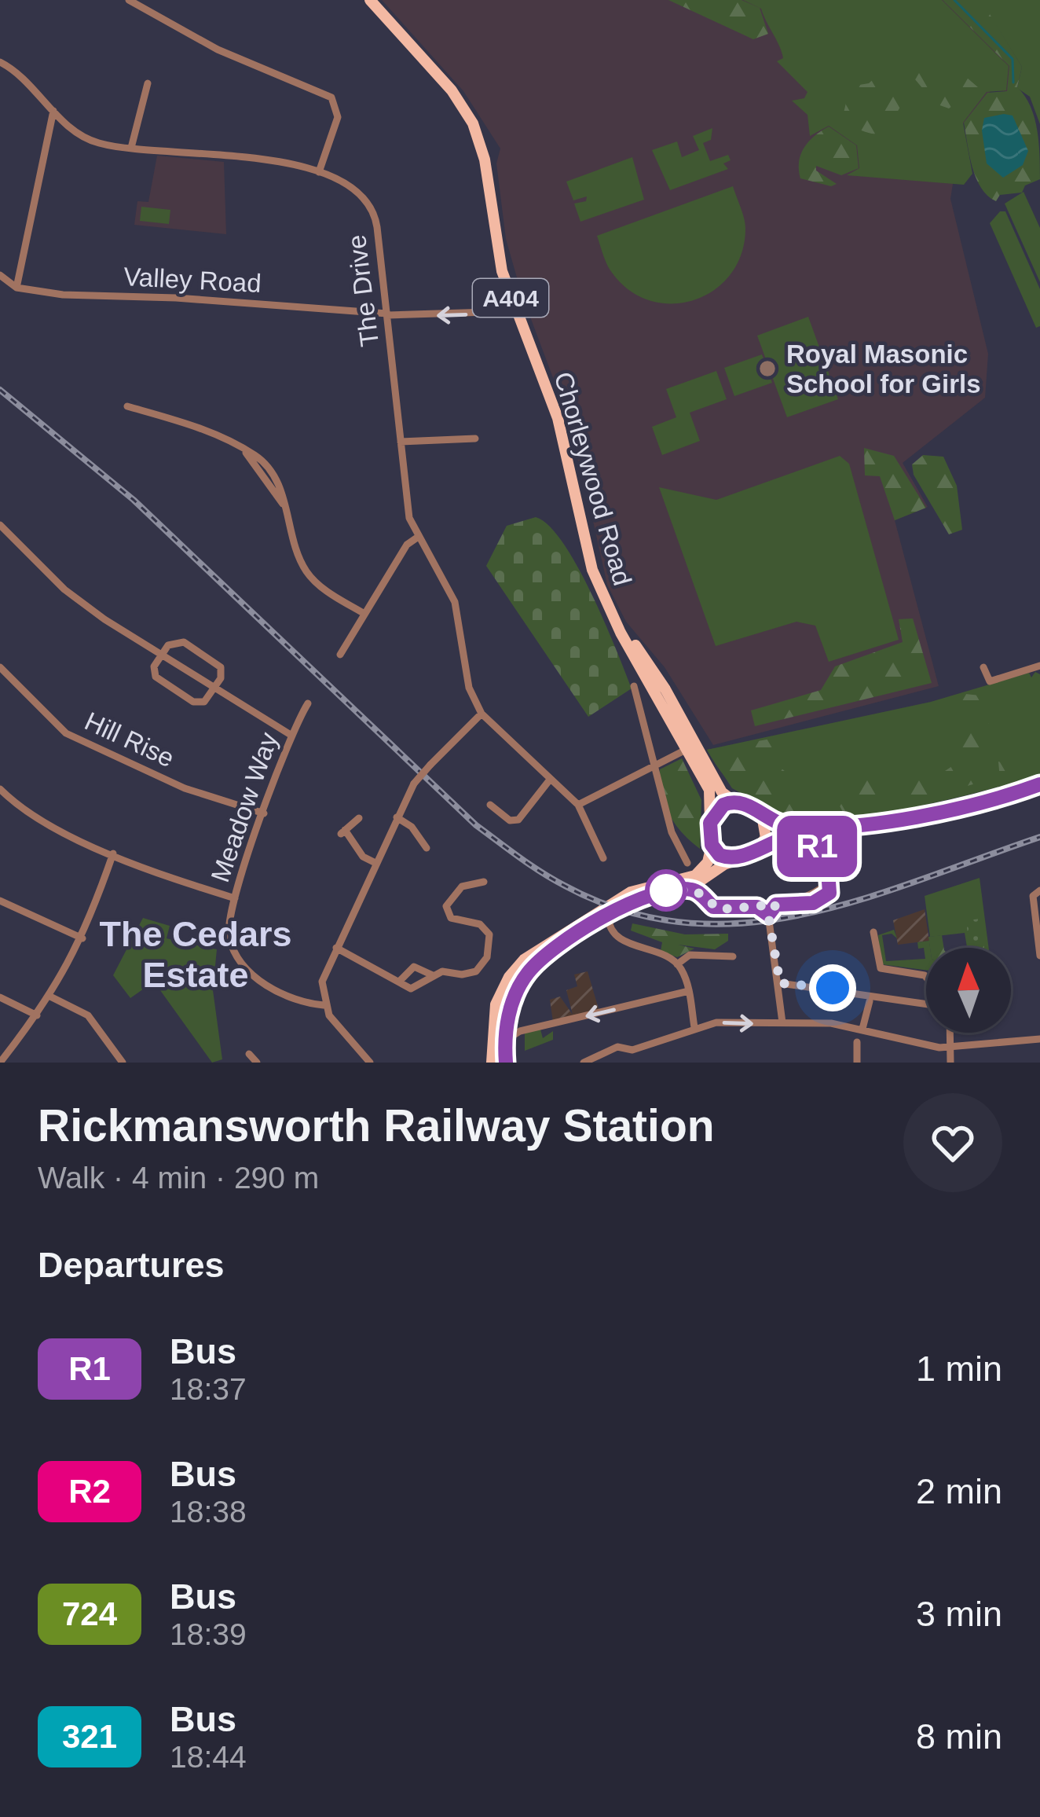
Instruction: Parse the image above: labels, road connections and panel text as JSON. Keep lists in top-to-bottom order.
{
  "streets": {
    "main road": ["A404", "Chorleywood Road"],
    "street": [
      "Valley Road",
      "The Drive",
      "Hill Rise",
      "Meadow Way"
    ]
  },
  "crossings": [
    ["Valley Road", "The Drive"],
    ["Valley Road", "Chorleywood Road"],
    ["A404", "Chorleywood Road"],
    ["Hill Rise", "Meadow Way"]
  ],
  "districts": ["The Cedars Estate"],
  "places": ["Royal Masonic School for Girls"],
  "lines": ["bus line R1"],
  "north": "top",
  "page": {
    "on_map": "R1",
    "heading": [
      ["Rickmansworth Railway Station", "Walk · 4 min · 290 m"],
      "Departures"
    ],
    "list": [
      {
        "mark": "R1",
        "name": "Bus",
        "note": "18:37",
        "value": "1 min"
      },
      {
        "mark": "R2",
        "name": "Bus",
        "note": "18:38",
        "value": "2 min"
      },
      {
        "mark": "724",
        "name": "Bus",
        "note": "18:39",
        "value": "3 min"
      },
      {
        "mark": "321",
        "name": "Bus",
        "note": "18:44",
        "value": "8 min"
      }
    ]
  }
}
